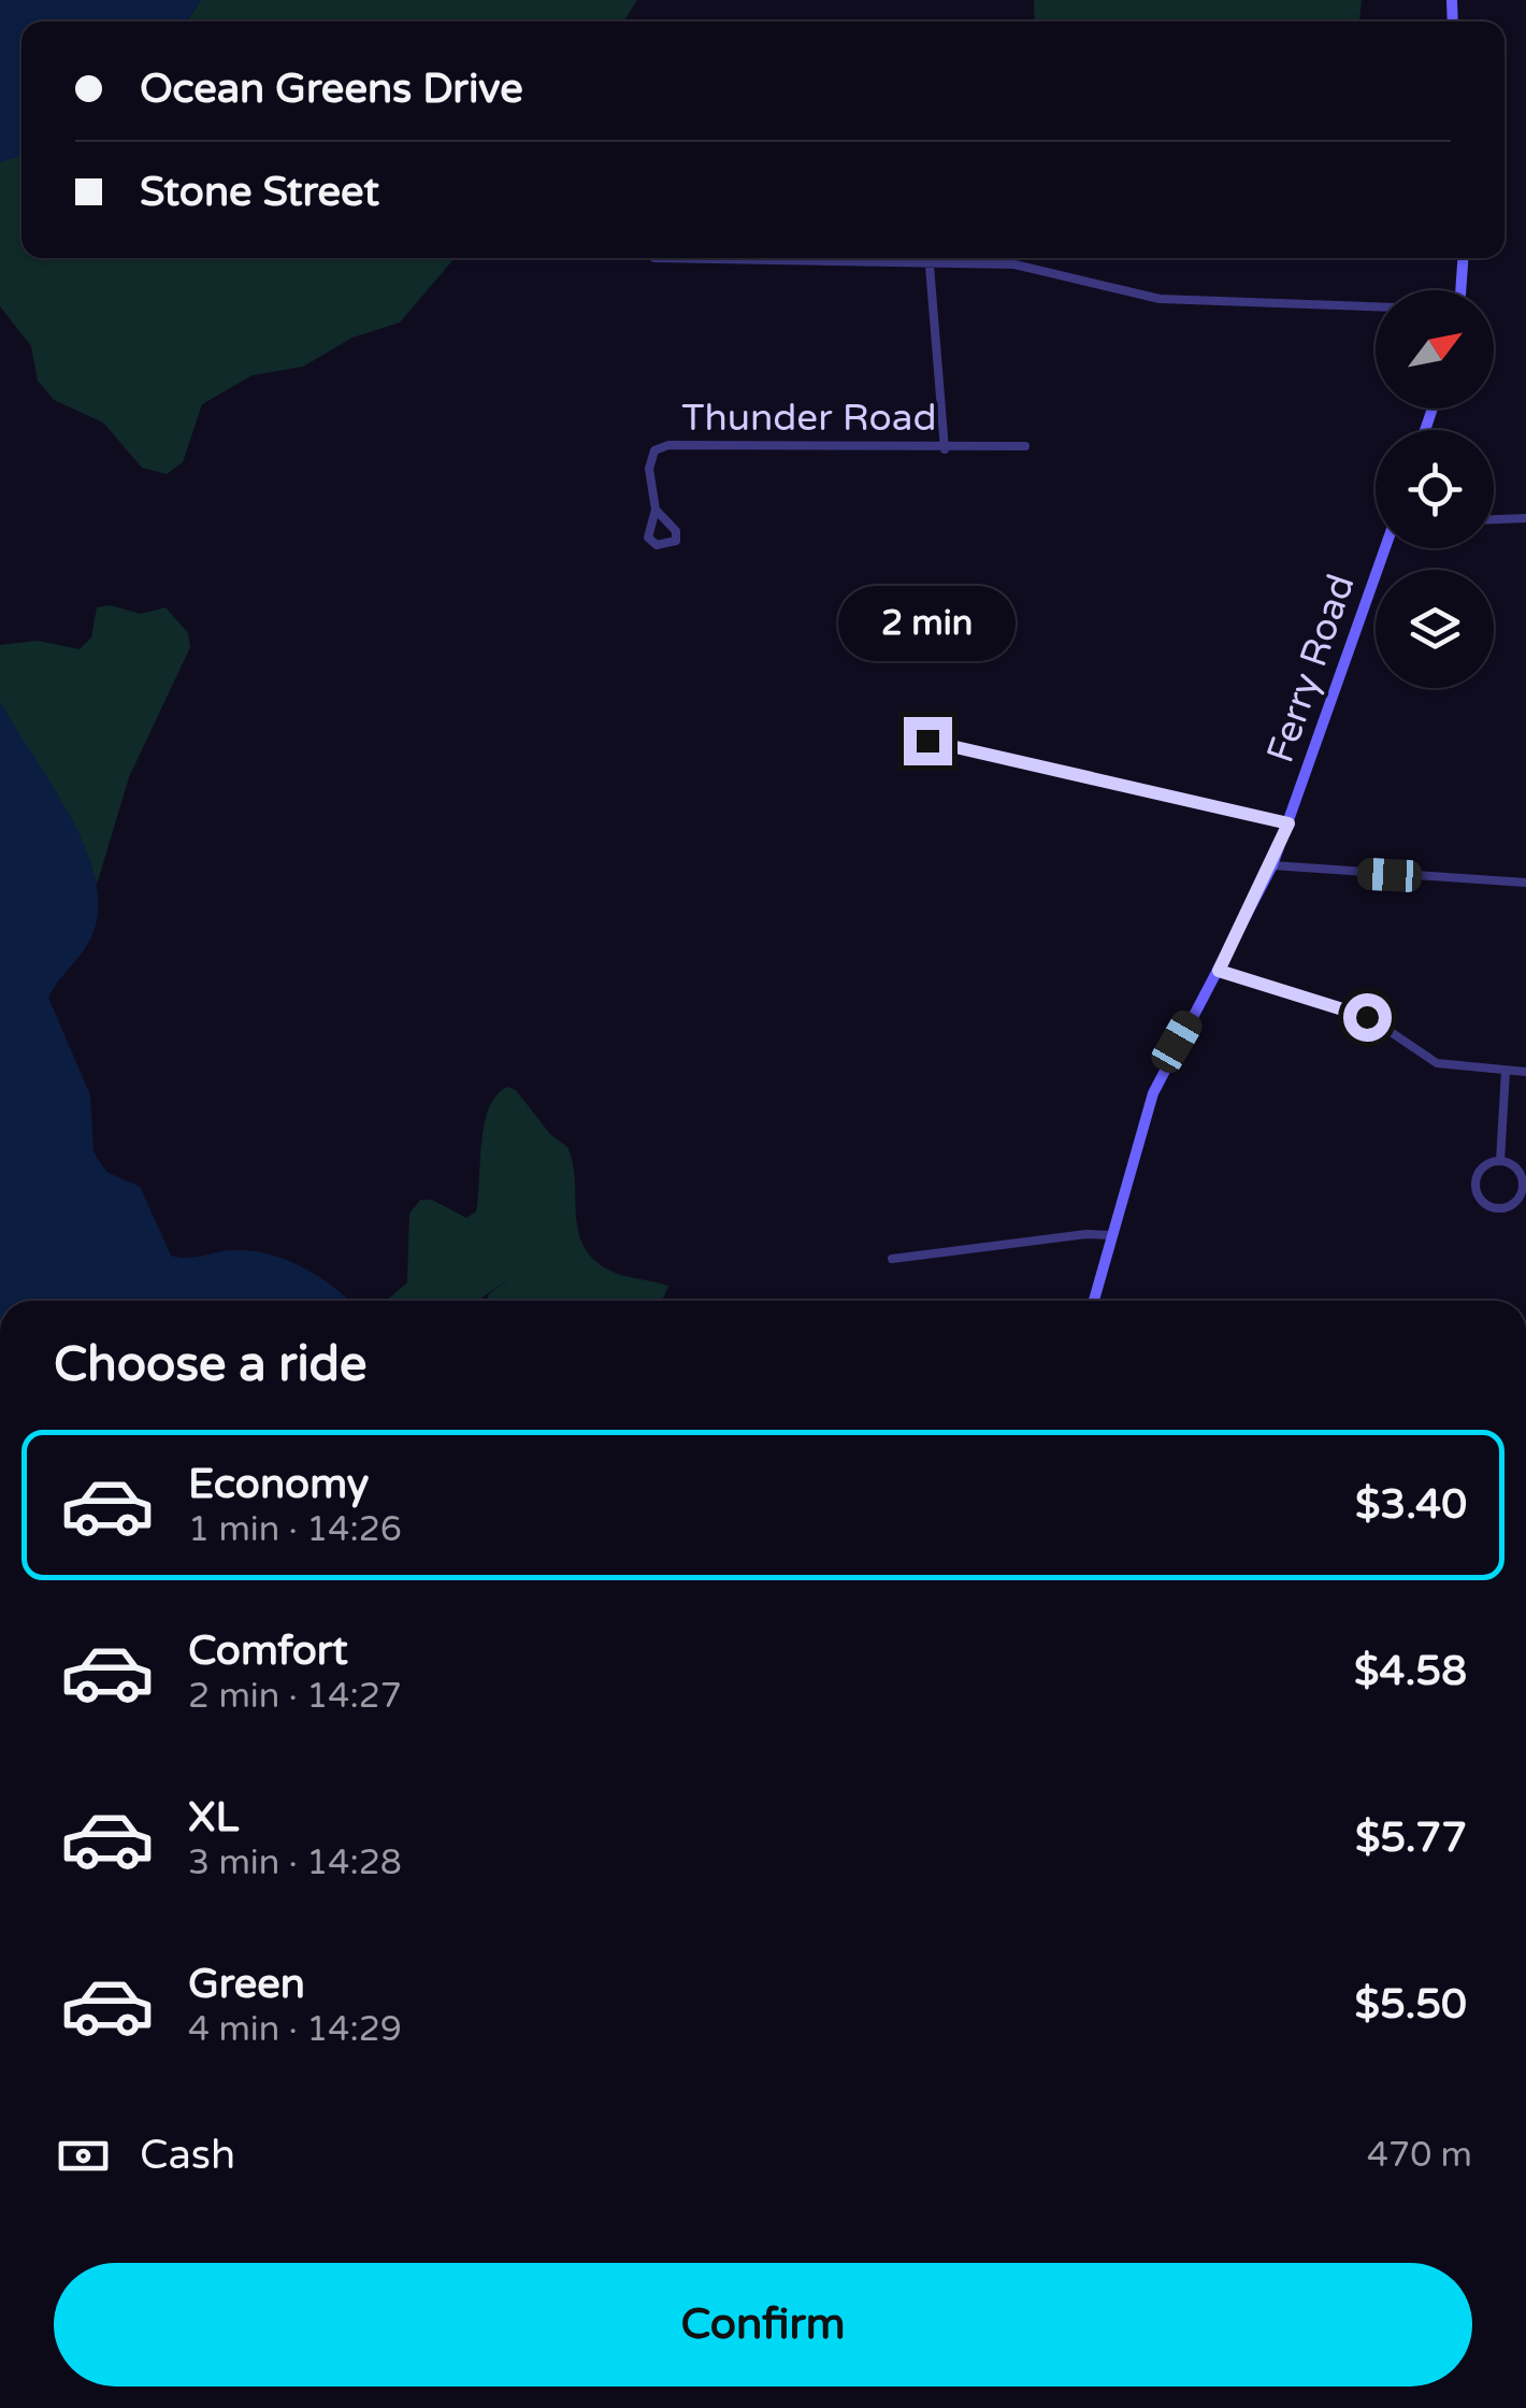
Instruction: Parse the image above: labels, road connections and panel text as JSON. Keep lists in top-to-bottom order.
{
  "streets": {
    "main road": ["Ferry Road"],
    "street": ["Thunder Road"]
  },
  "north": "top right",
  "page": {
    "banner": ["Ocean Greens Drive", "Stone Street"],
    "bubble": "2 min",
    "heading": "Choose a ride",
    "list": [
      {
        "name": "Economy",
        "note": "1 min · 14:26",
        "value": "$3.40"
      },
      {
        "name": "Comfort",
        "note": "2 min · 14:27",
        "value": "$4.58"
      },
      {
        "name": "XL",
        "note": "3 min · 14:28",
        "value": "$5.77"
      },
      {
        "name": "Green",
        "note": "4 min · 14:29",
        "value": "$5.50"
      }
    ],
    "pay": ["Cash", "470 m"],
    "buttons": "Confirm"
  }
}
